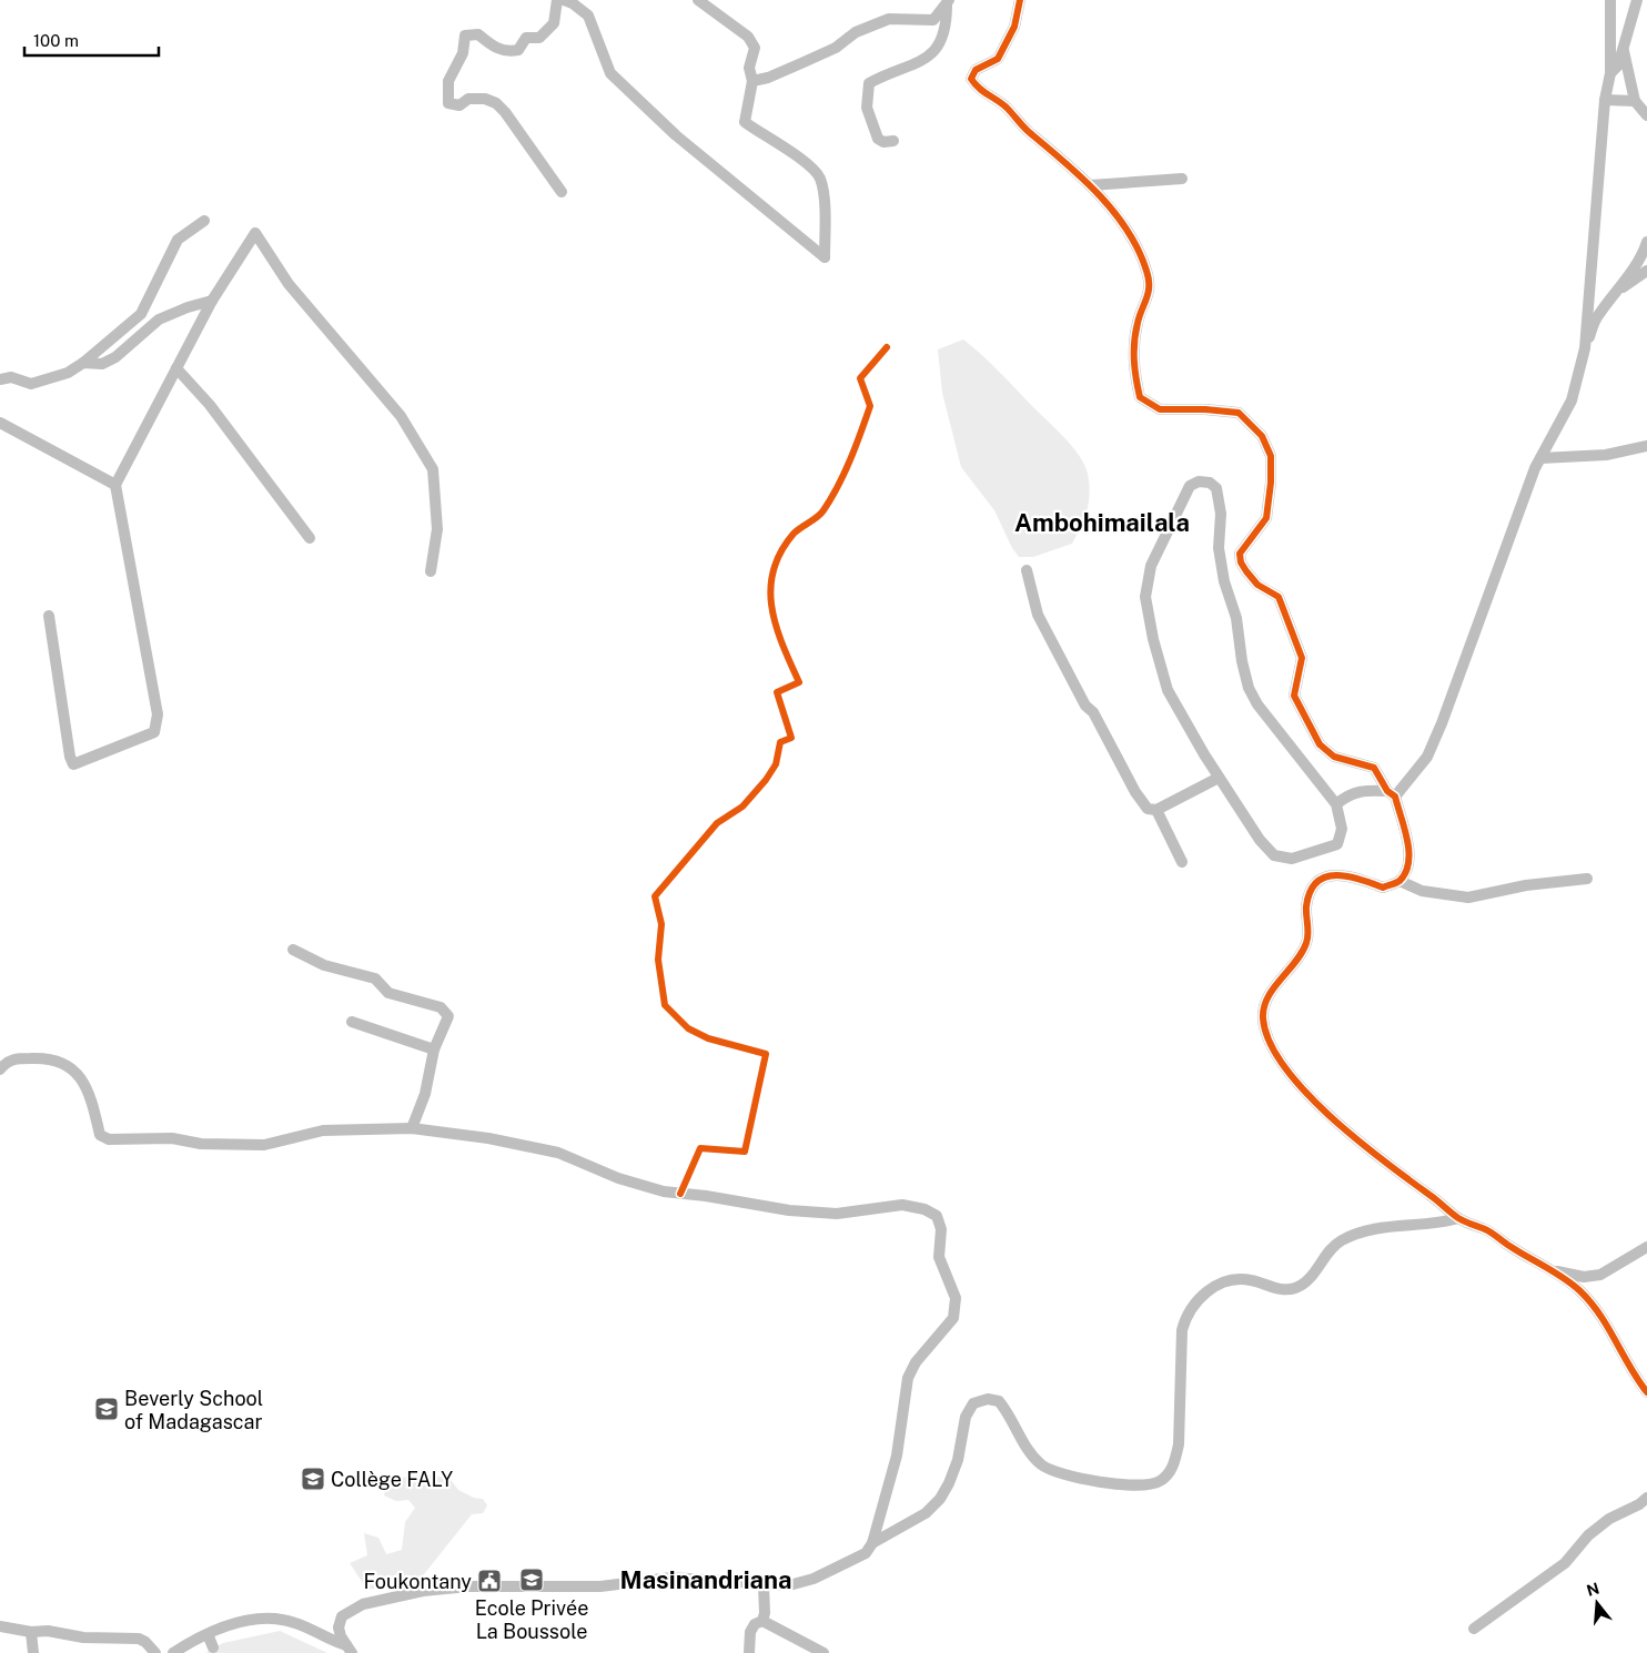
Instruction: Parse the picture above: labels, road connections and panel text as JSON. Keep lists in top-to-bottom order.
{
  "districts": ["Ambohimailala", "Masinandriana"],
  "places": {
    "school or university": ["Beverly School of Madagascar", "Collège FALY", "Ecole Privée La Boussole"],
    "public building": ["Foukontany"]
  },
  "scale_bar": "100 m",
  "north": "top"
}
